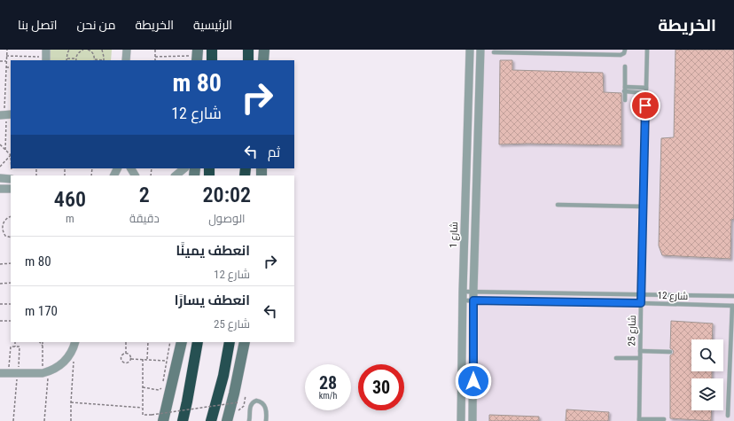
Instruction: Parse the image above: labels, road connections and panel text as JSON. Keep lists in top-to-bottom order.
{
  "streets": {
    "street": ["شارع 1"],
    "lane": ["شارع 12", "شارع 25"]
  },
  "crossings": [
    ["شارع 1", "شارع 12"],
    ["شارع 12", "شارع 25"]
  ],
  "page": {
    "header": "الخريطة",
    "nav": [
      "الرئيسية",
      "الخريطة",
      "من نحن",
      "اتصل بنا"
    ],
    "turn": ["80 m", "شارع 12"],
    "then": "ثم",
    "eta": [
      "20:02",
      "الوصول",
      "2",
      "دقيقة",
      "460",
      "m"
    ],
    "list": [
      {
        "name": "انعطف يمينًا",
        "note": "شارع 12",
        "value": "80 m"
      },
      {
        "name": "انعطف يسارًا",
        "note": "شارع 25",
        "value": "170 m"
      }
    ],
    "speed": "28 km/h",
    "limit": "30"
  }
}
